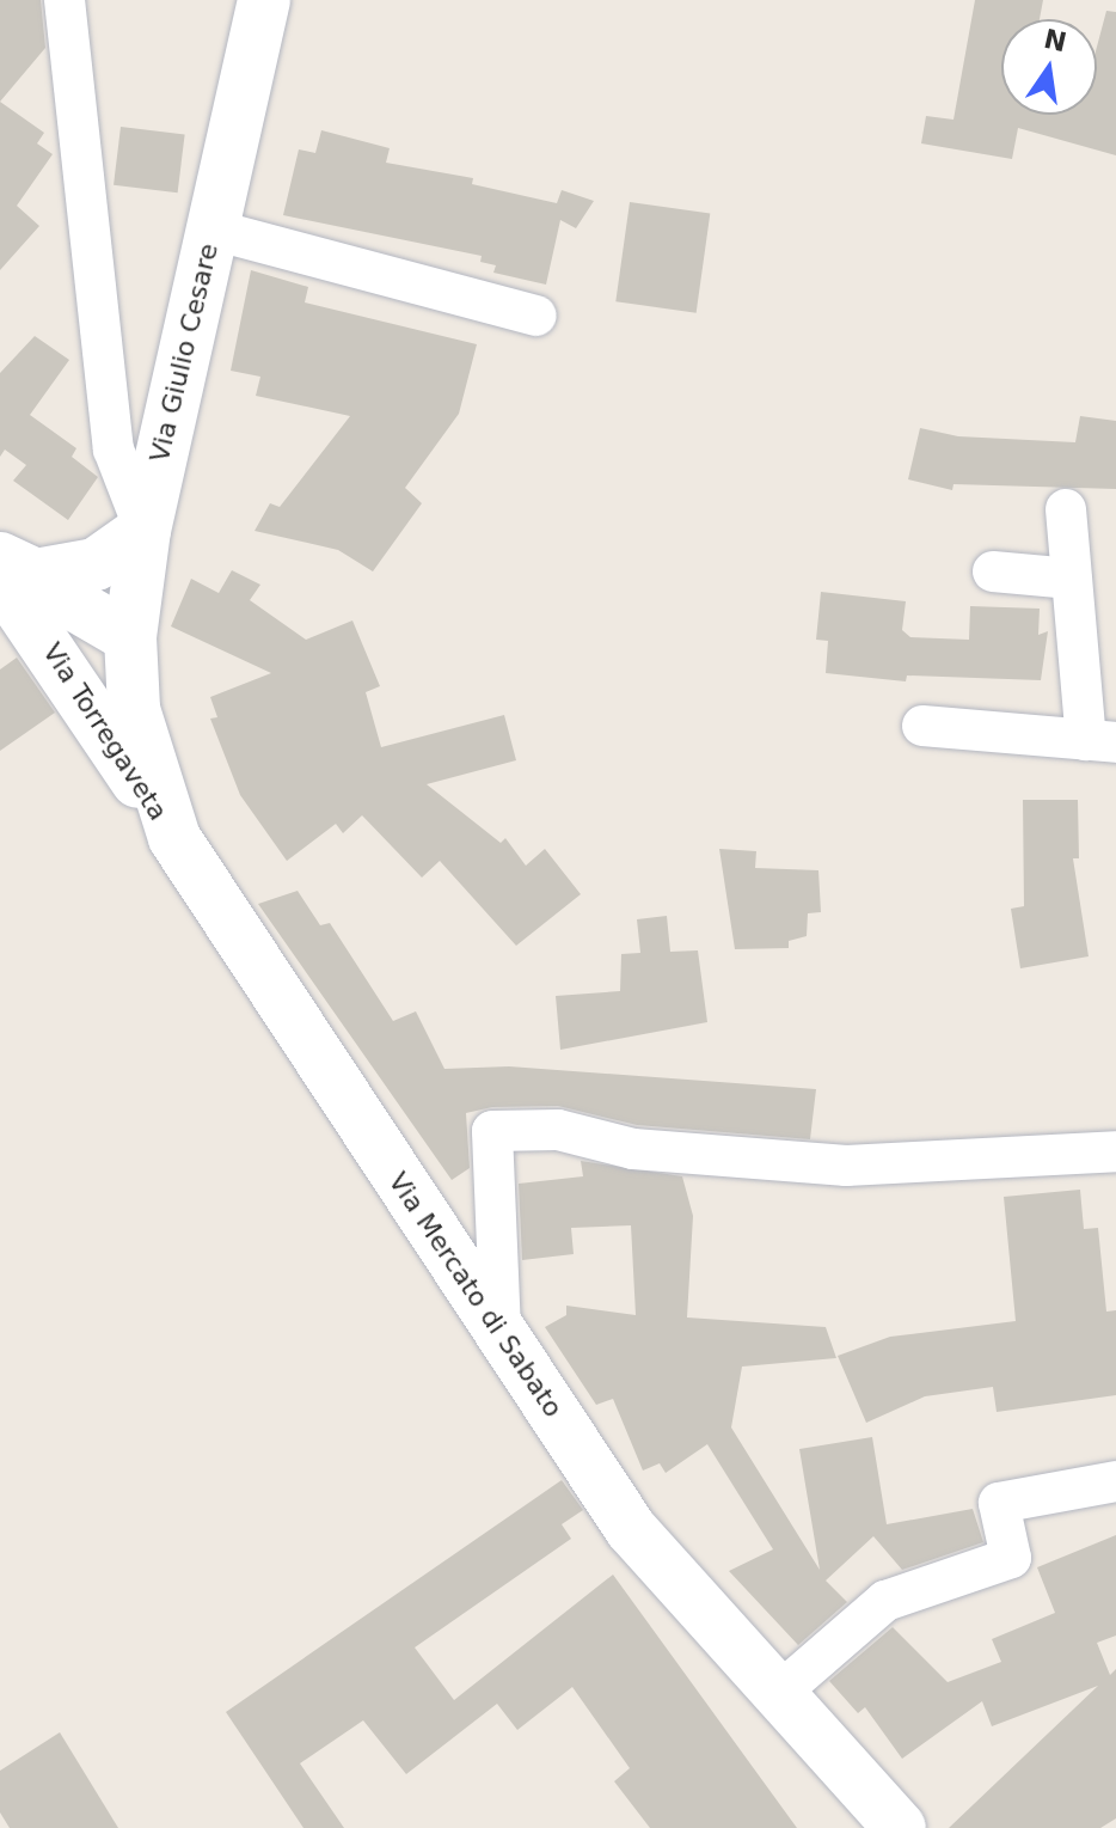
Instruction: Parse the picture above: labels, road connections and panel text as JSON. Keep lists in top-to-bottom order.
{
  "streets": {
    "street": ["Via Giulio Cesare", "Via Torregaveta", "Via Mercato di Sabato"]
  },
  "crossings": [
    ["Via Giulio Cesare", "Via Torregaveta"],
    ["Via Giulio Cesare", "Via Mercato di Sabato"],
    ["Via Torregaveta", "Via Mercato di Sabato"]
  ],
  "north": "top"
}
